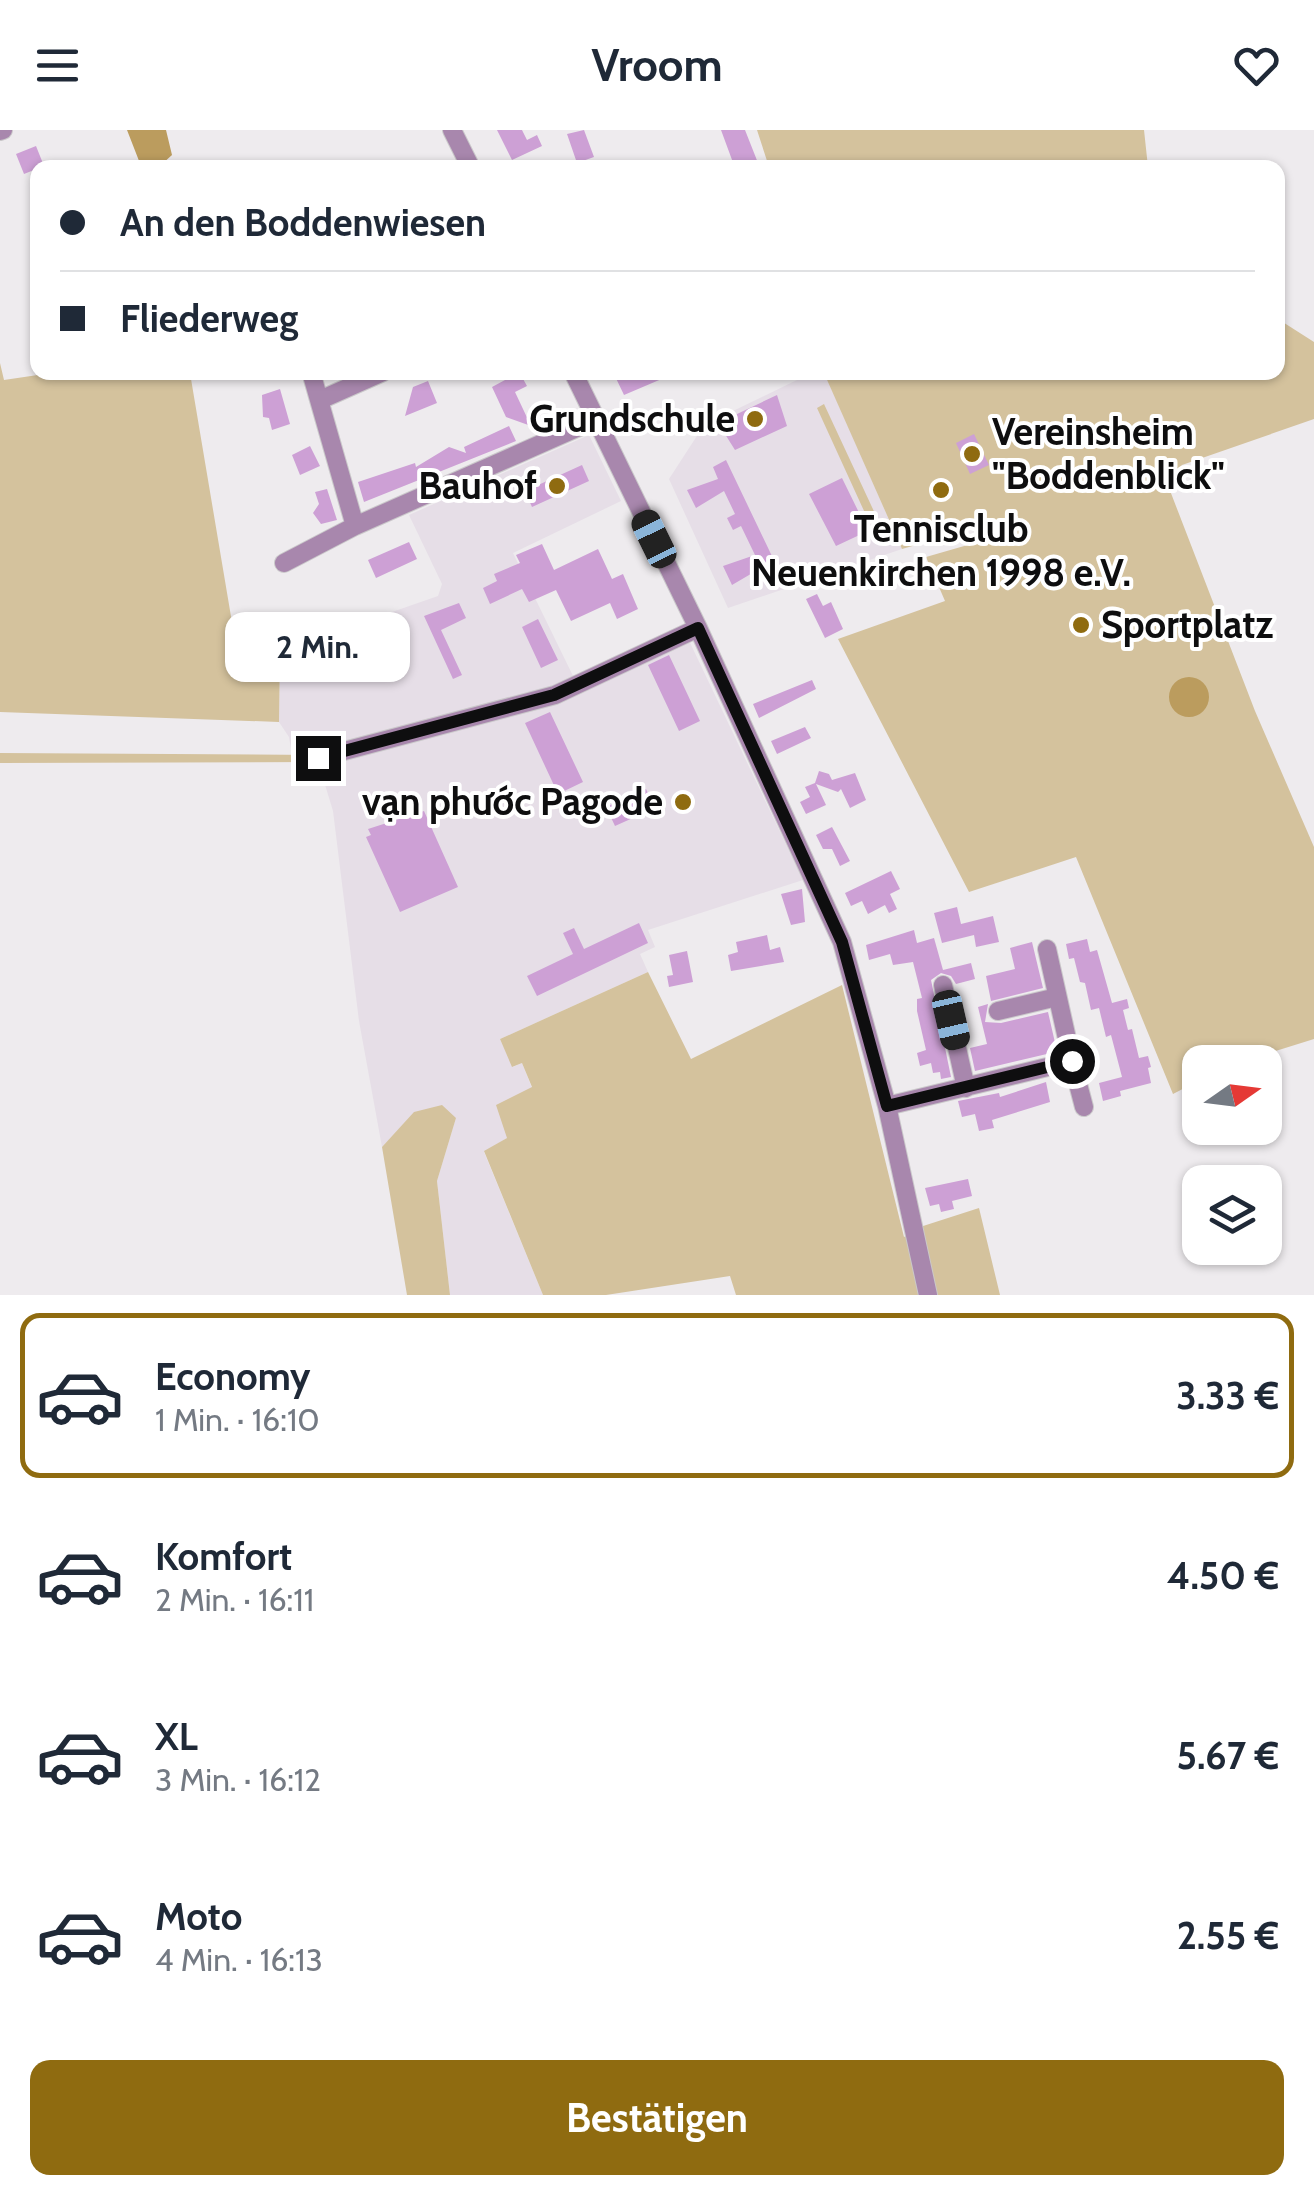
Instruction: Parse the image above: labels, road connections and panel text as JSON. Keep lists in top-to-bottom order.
{
  "places": [
    "Grundschule",
    "Vereinsheim \"Boddenblick\"",
    "Bauhof",
    "Tennisclub Neuenkirchen 1998 e.V.",
    "Sportplatz",
    "vạn phước Pagode"
  ],
  "north": "right",
  "page": {
    "header": "Vroom",
    "banner": ["An den Boddenwiesen", "Fliederweg"],
    "bubble": "2 Min.",
    "list": [
      {
        "name": "Economy",
        "note": "1 Min. · 16:10",
        "value": "3.33 €"
      },
      {
        "name": "Komfort",
        "note": "2 Min. · 16:11",
        "value": "4.50 €"
      },
      {
        "name": "XL",
        "note": "3 Min. · 16:12",
        "value": "5.67 €"
      },
      {
        "name": "Moto",
        "note": "4 Min. · 16:13",
        "value": "2.55 €"
      }
    ],
    "buttons": "Bestätigen"
  }
}
